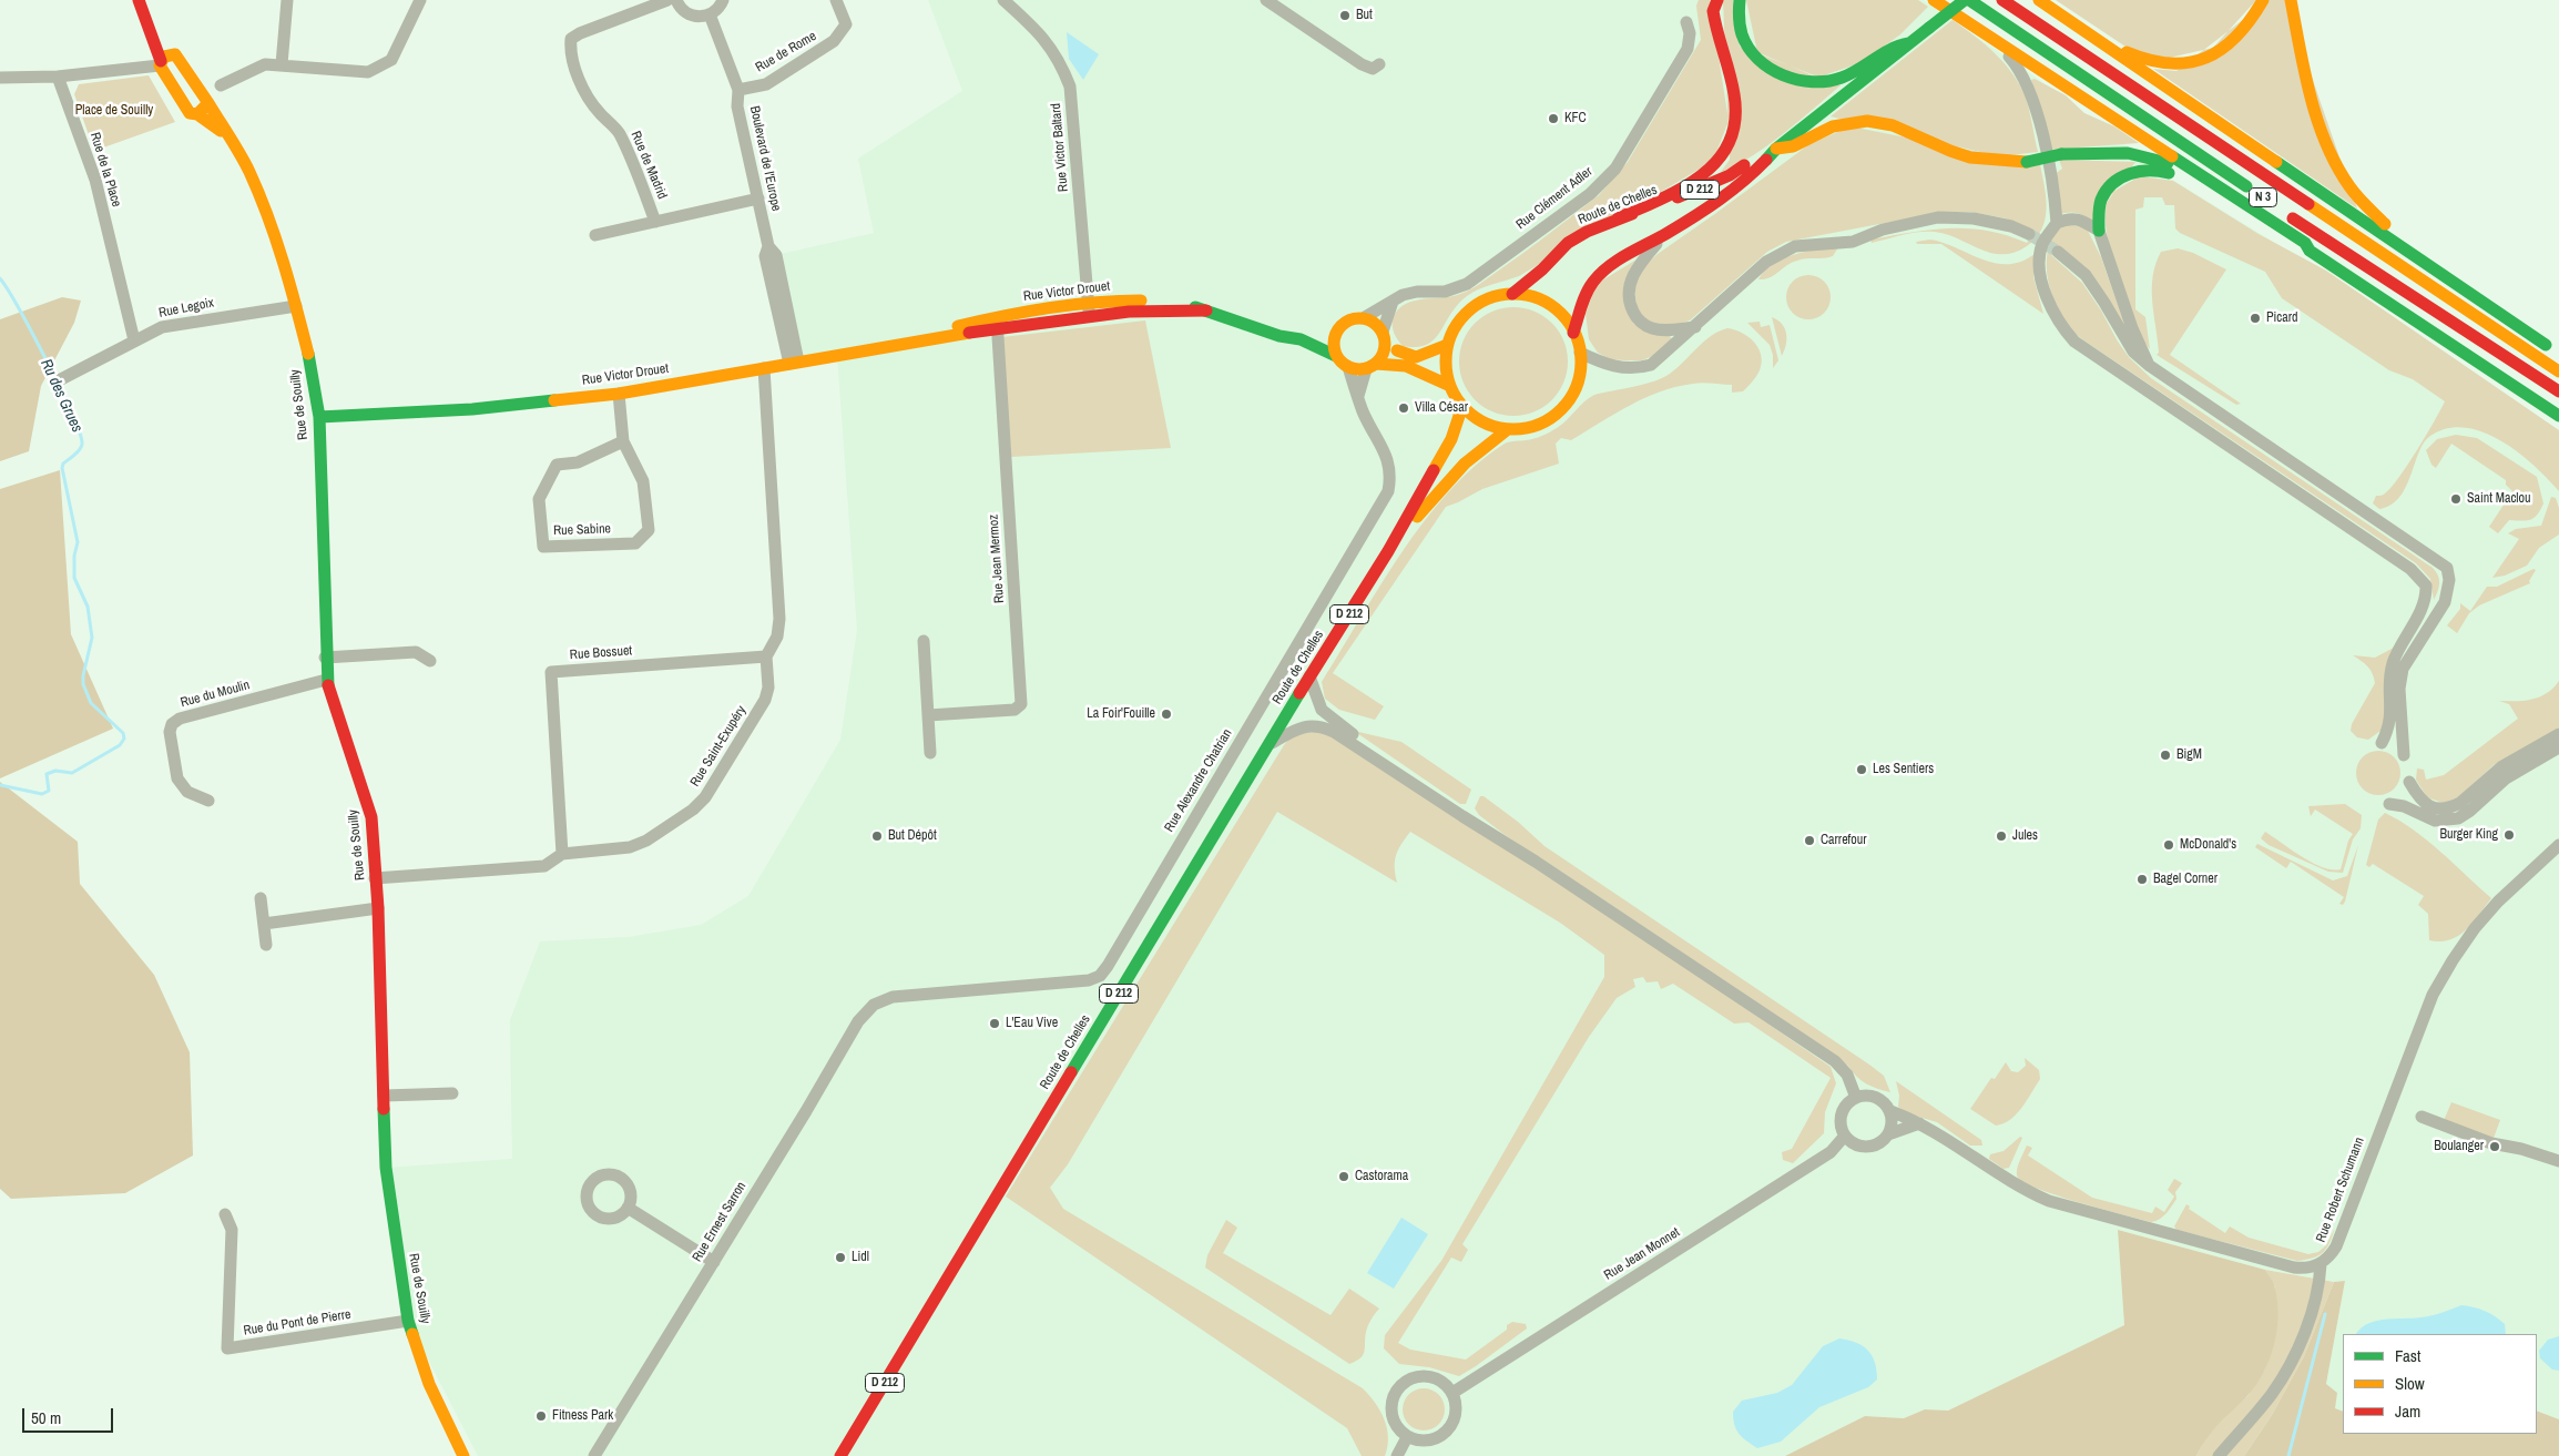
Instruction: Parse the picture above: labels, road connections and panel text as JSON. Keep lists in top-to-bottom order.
{
  "streets": {
    "main road": [
      "D 212",
      "N 3",
      "Route de Chelles",
      "Rue Victor Drouet",
      "Rue de Souilly"
    ],
    "street": [
      "Rue de Rome",
      "Rue Victor Baltard",
      "Boulevard de l'Europe",
      "Rue de Madrid",
      "Rue de la Place",
      "Rue Clément Adler",
      "Rue Legoix",
      "Rue Sabine",
      "Rue Jean Mermoz",
      "Rue Bossuet",
      "Rue du Moulin",
      "Rue Saint-Exupéry",
      "Rue Alexandre Chatrian",
      "Rue Robert Schumann",
      "Rue Ernest Sarron",
      "Rue Jean Monnet",
      "Rue du Pont de Pierre"
    ]
  },
  "crossings": [
    ["Rue de Rome", "Boulevard de l'Europe"],
    ["Rue Victor Baltard", "Rue Victor Drouet"],
    ["Boulevard de l'Europe", "Rue de Madrid"],
    ["Boulevard de l'Europe", "Rue Victor Drouet"],
    ["Rue de la Place", "Rue Legoix"],
    ["D 212", "Route de Chelles"],
    ["Rue Clément Adler", "Rue Victor Drouet"],
    ["Rue Clément Adler", "Rue Alexandre Chatrian"],
    ["Rue Victor Drouet", "Rue de Souilly"],
    ["Rue Victor Drouet", "Rue Sabine"],
    ["Rue Victor Drouet", "Rue Jean Mermoz"],
    ["Rue Victor Drouet", "Rue Saint-Exupéry"],
    ["Rue Victor Drouet", "Rue Alexandre Chatrian"],
    ["Rue Legoix", "Rue de Souilly"],
    ["Rue de Souilly", "Rue du Moulin"],
    ["Rue de Souilly", "Rue Saint-Exupéry"],
    ["Rue de Souilly", "Rue du Pont de Pierre"],
    ["Rue Bossuet", "Rue Saint-Exupéry"],
    ["Rue Alexandre Chatrian", "Rue Ernest Sarron"]
  ],
  "water": ["Ru des Grues"],
  "parks": ["Place de Souilly"],
  "places": [
    "But",
    "KFC",
    "Picard",
    "Villa César",
    "Saint Maclou",
    "La Foir'Fouille",
    "BigM",
    "Les Sentiers",
    "Burger King",
    "But Dépôt",
    "Jules",
    "Carrefour",
    "McDonald's",
    "Bagel Corner",
    "L'Eau Vive",
    "Boulanger",
    "Castorama",
    "Lidl",
    "Fitness Park"
  ],
  "legend": ["Fast", "Slow", "Jam"],
  "scale_bar": "50 m"
}
